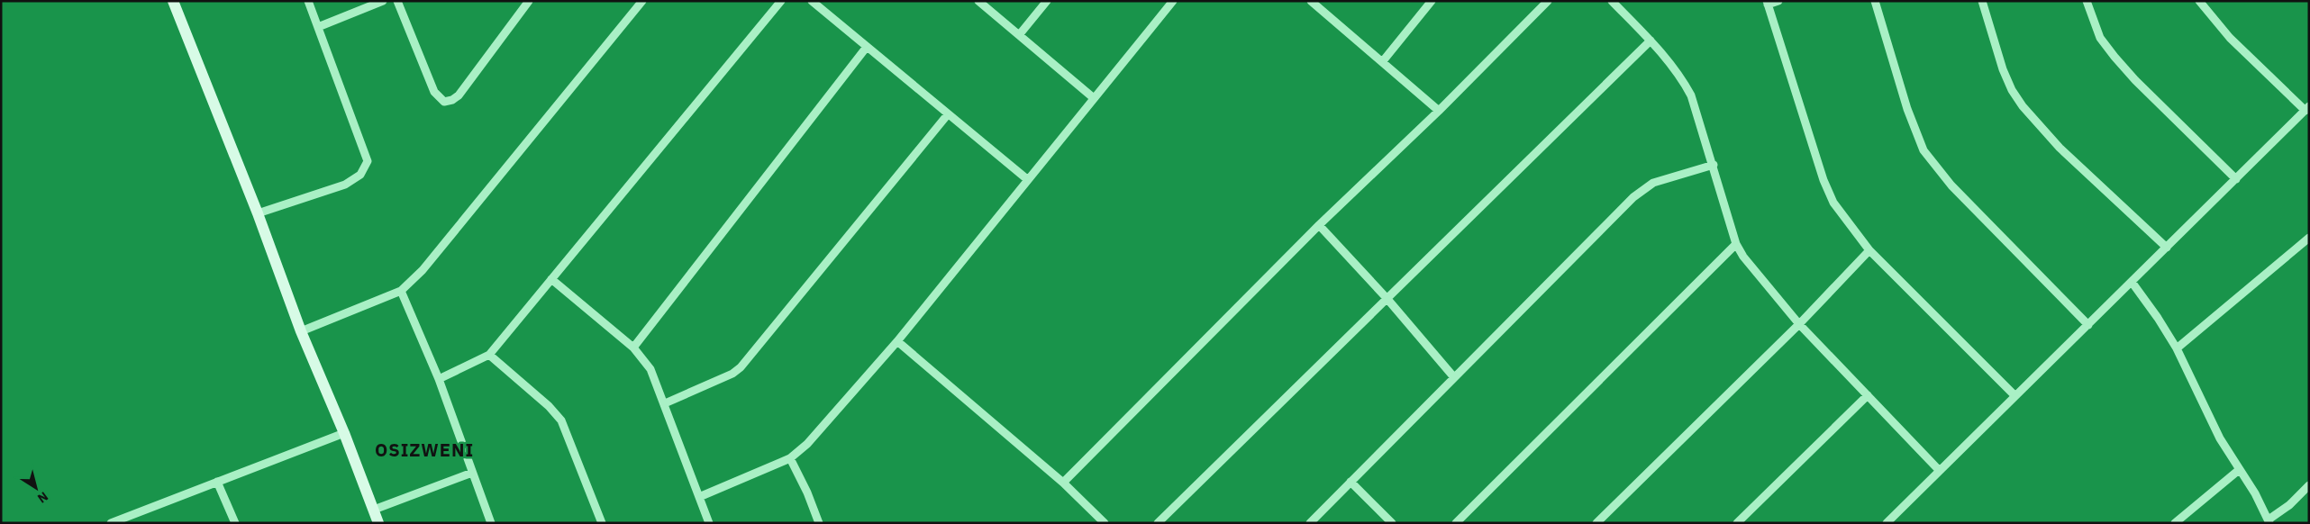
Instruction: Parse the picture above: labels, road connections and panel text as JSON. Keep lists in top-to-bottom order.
{
  "districts": ["OSIZWENI"],
  "north": "bottom right"
}
